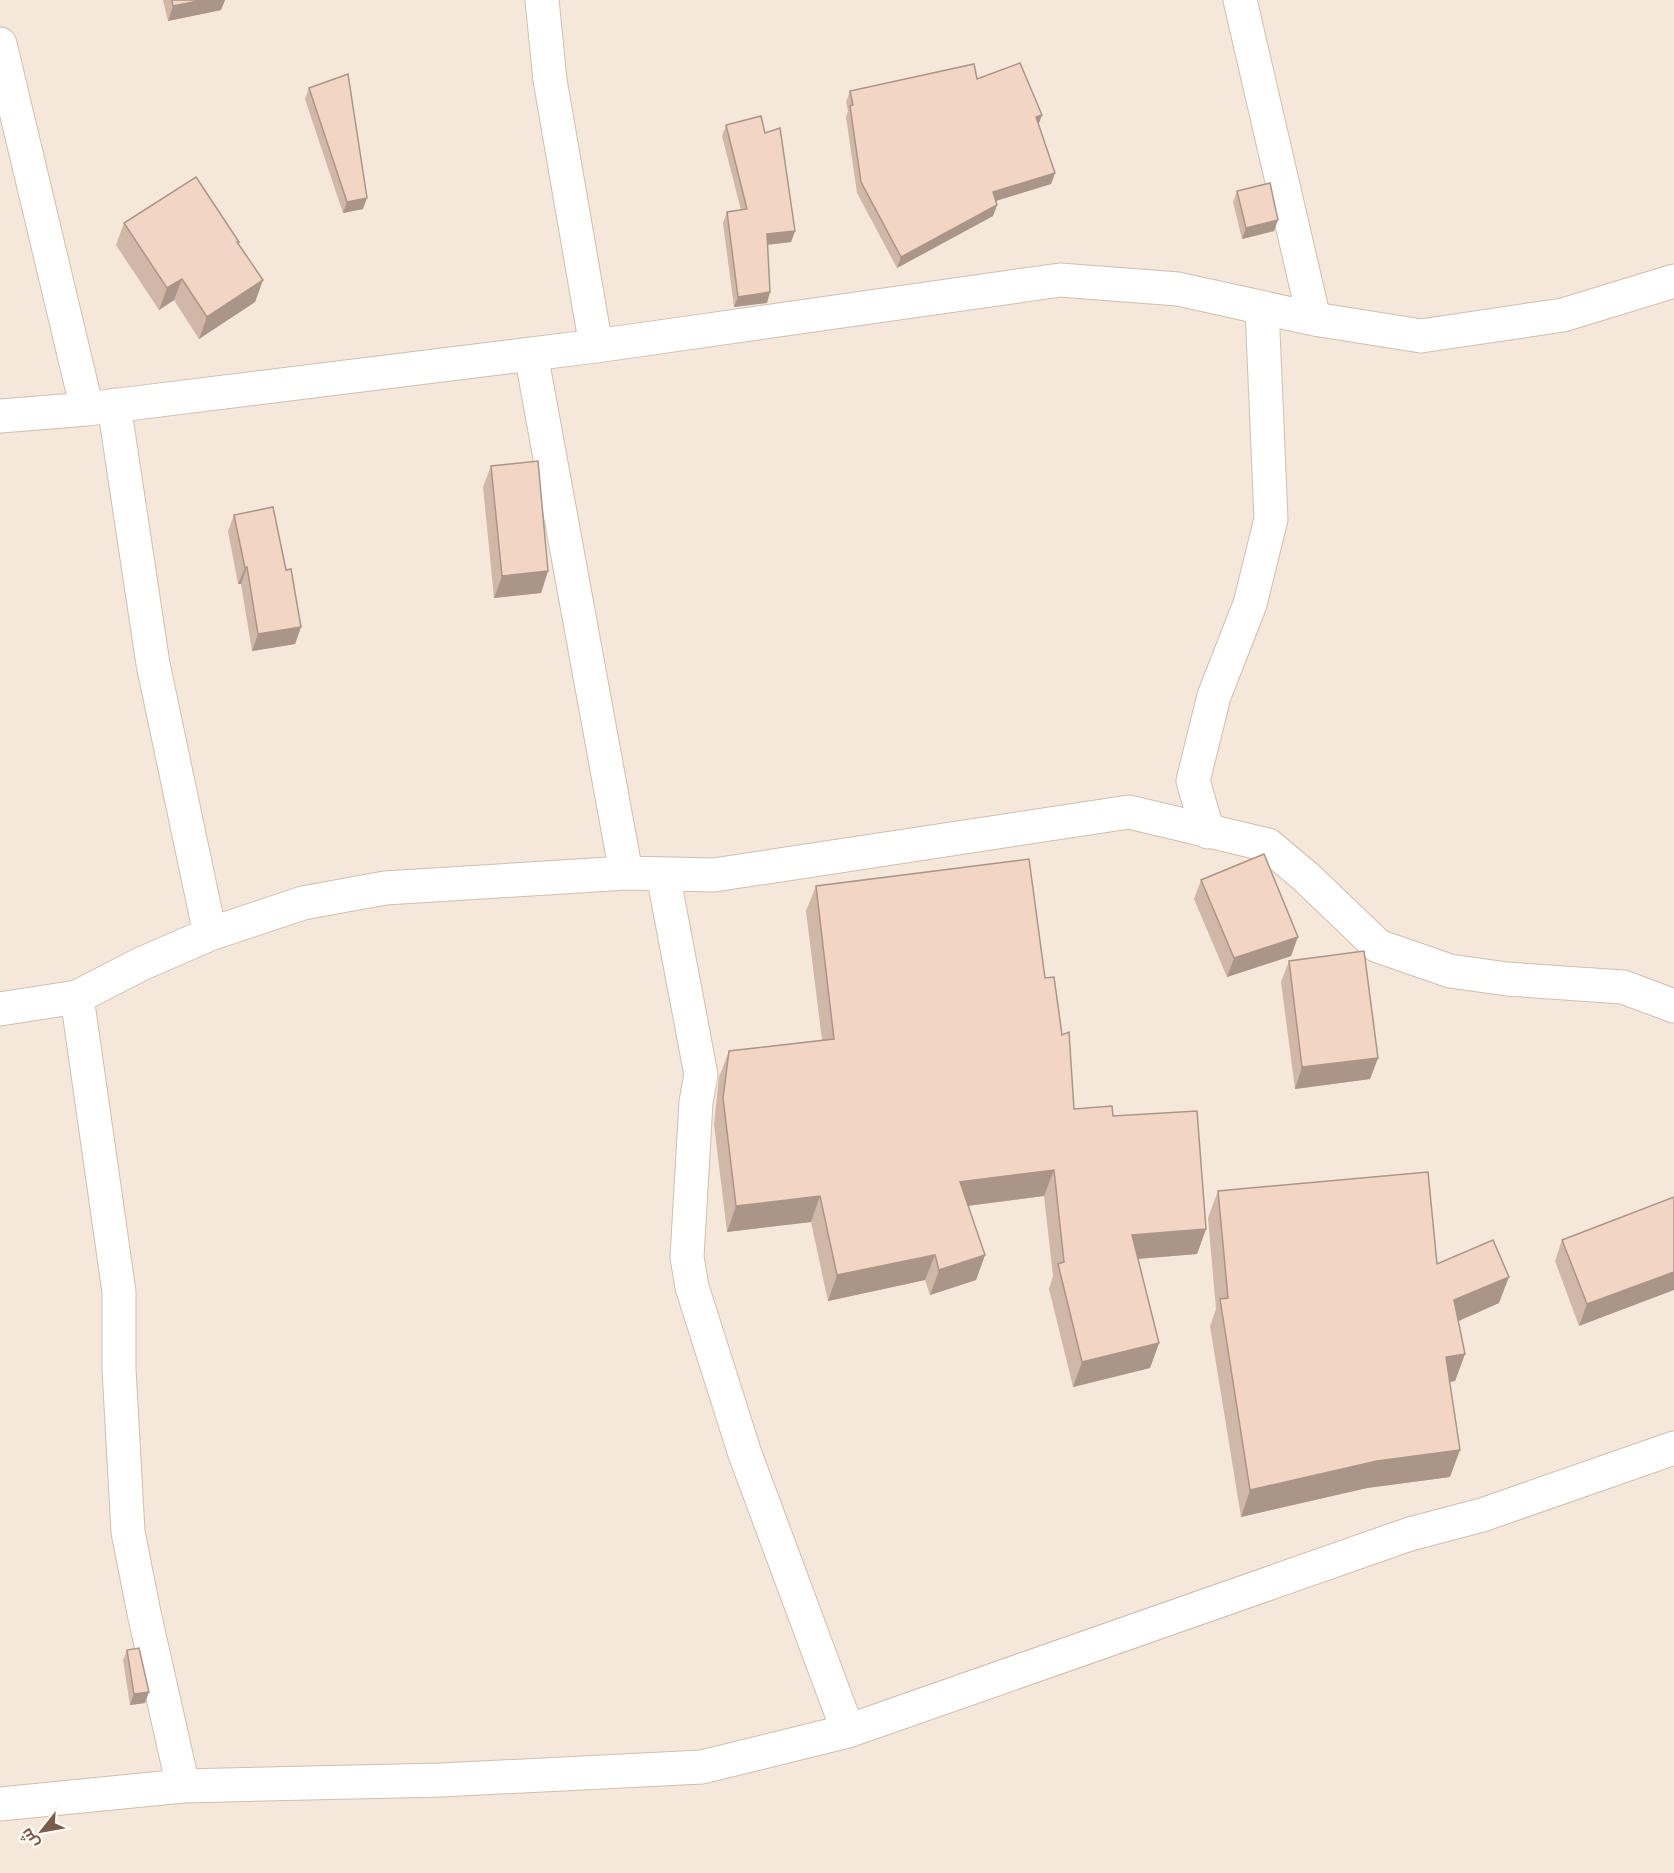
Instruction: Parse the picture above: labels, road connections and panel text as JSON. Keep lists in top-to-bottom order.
{
  "north": "bottom left"
}
